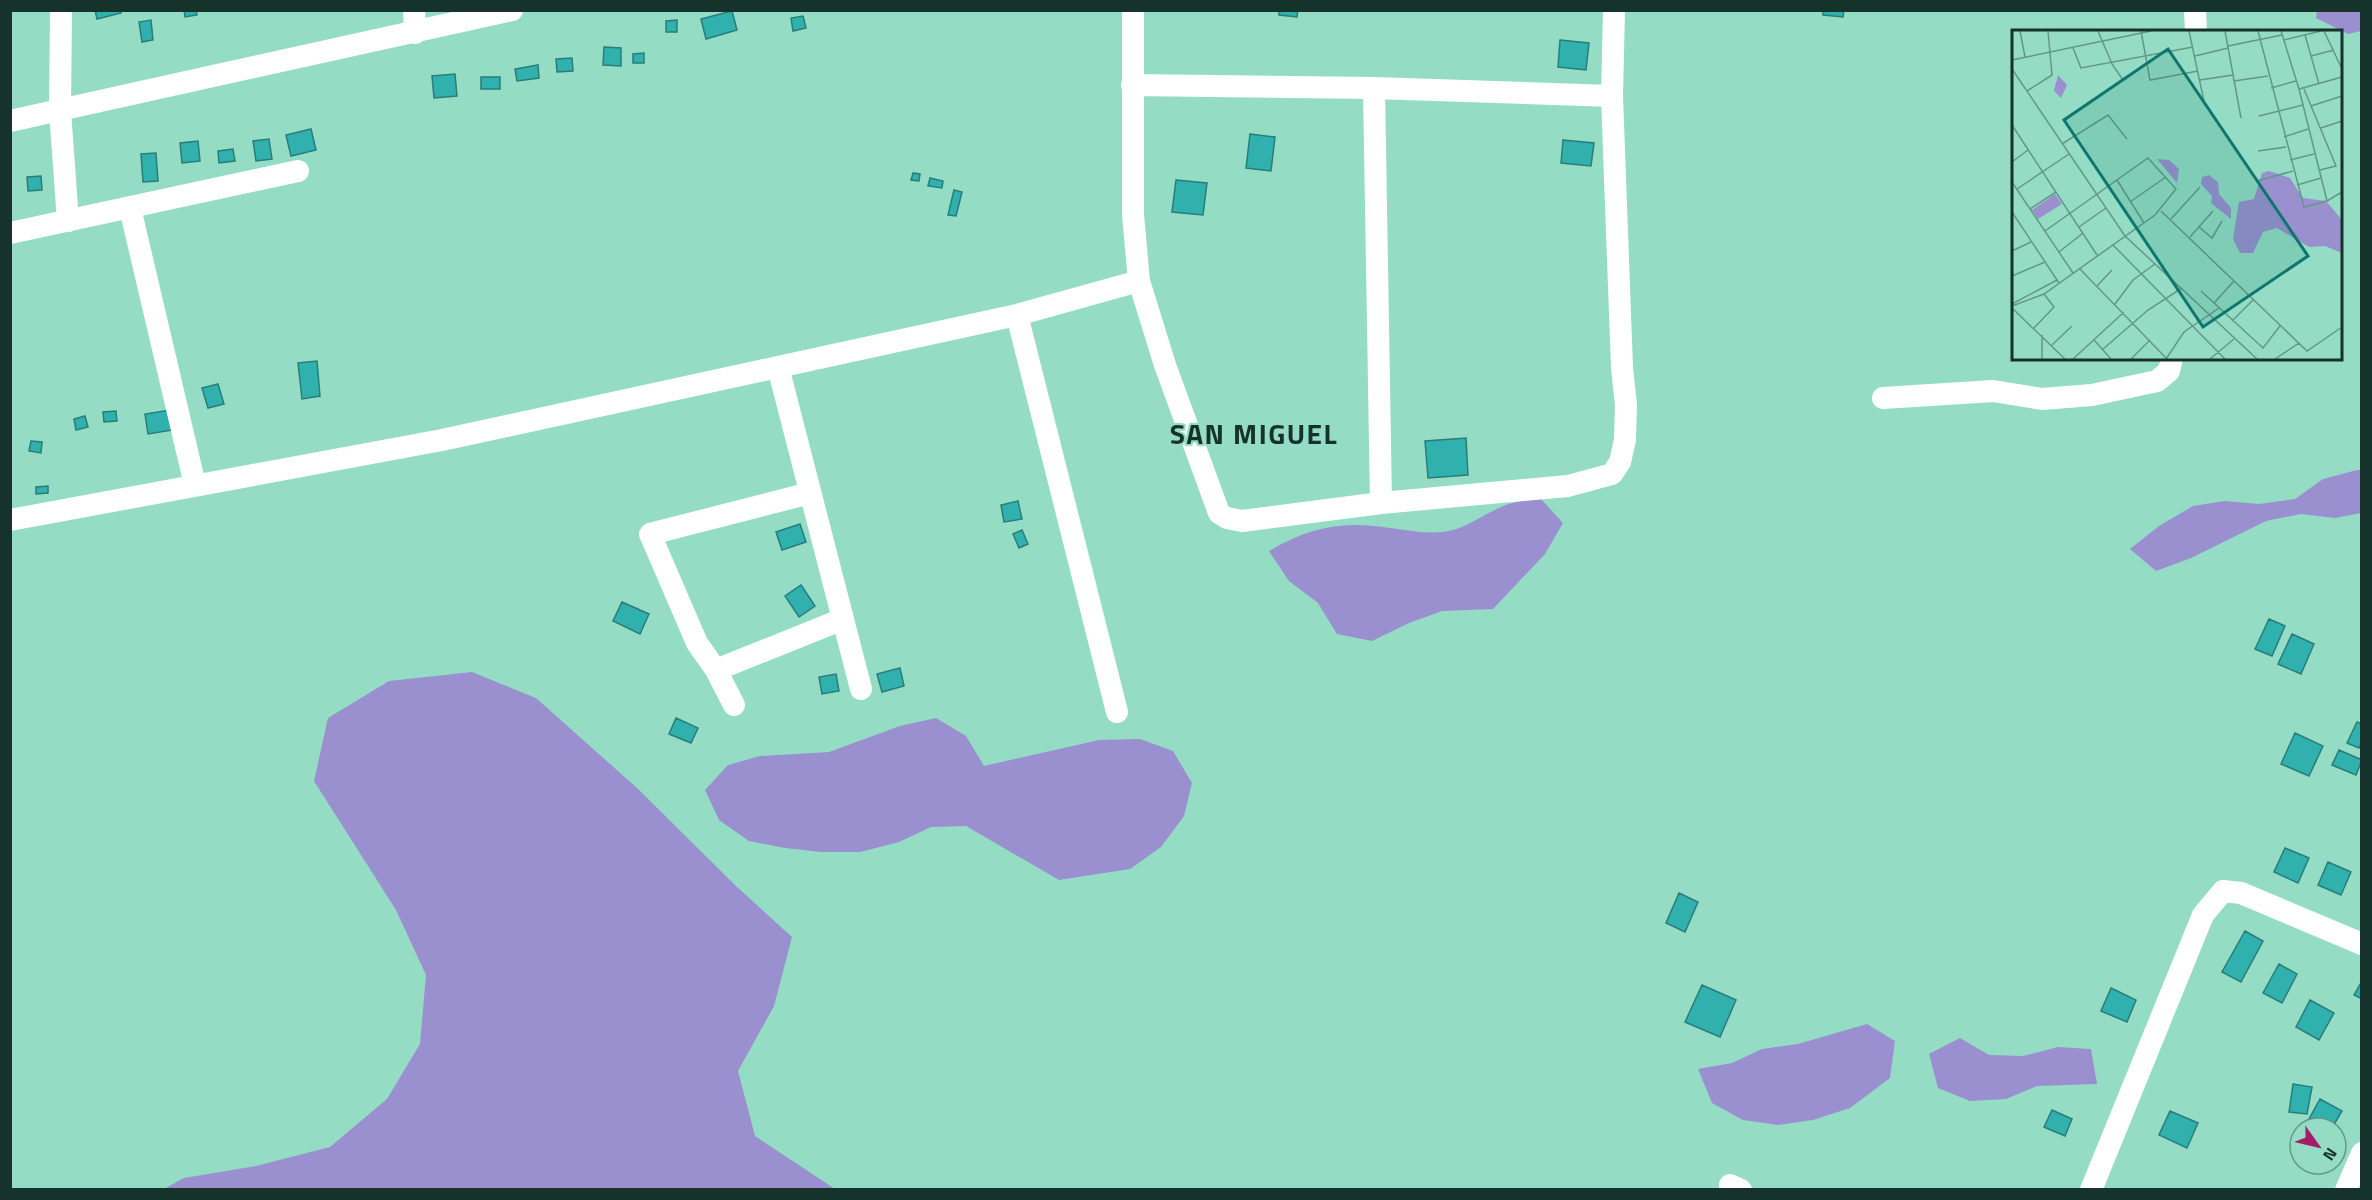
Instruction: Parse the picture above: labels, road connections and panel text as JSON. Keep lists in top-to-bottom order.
{
  "districts": ["SAN MIGUEL"],
  "north": "bottom right"
}
